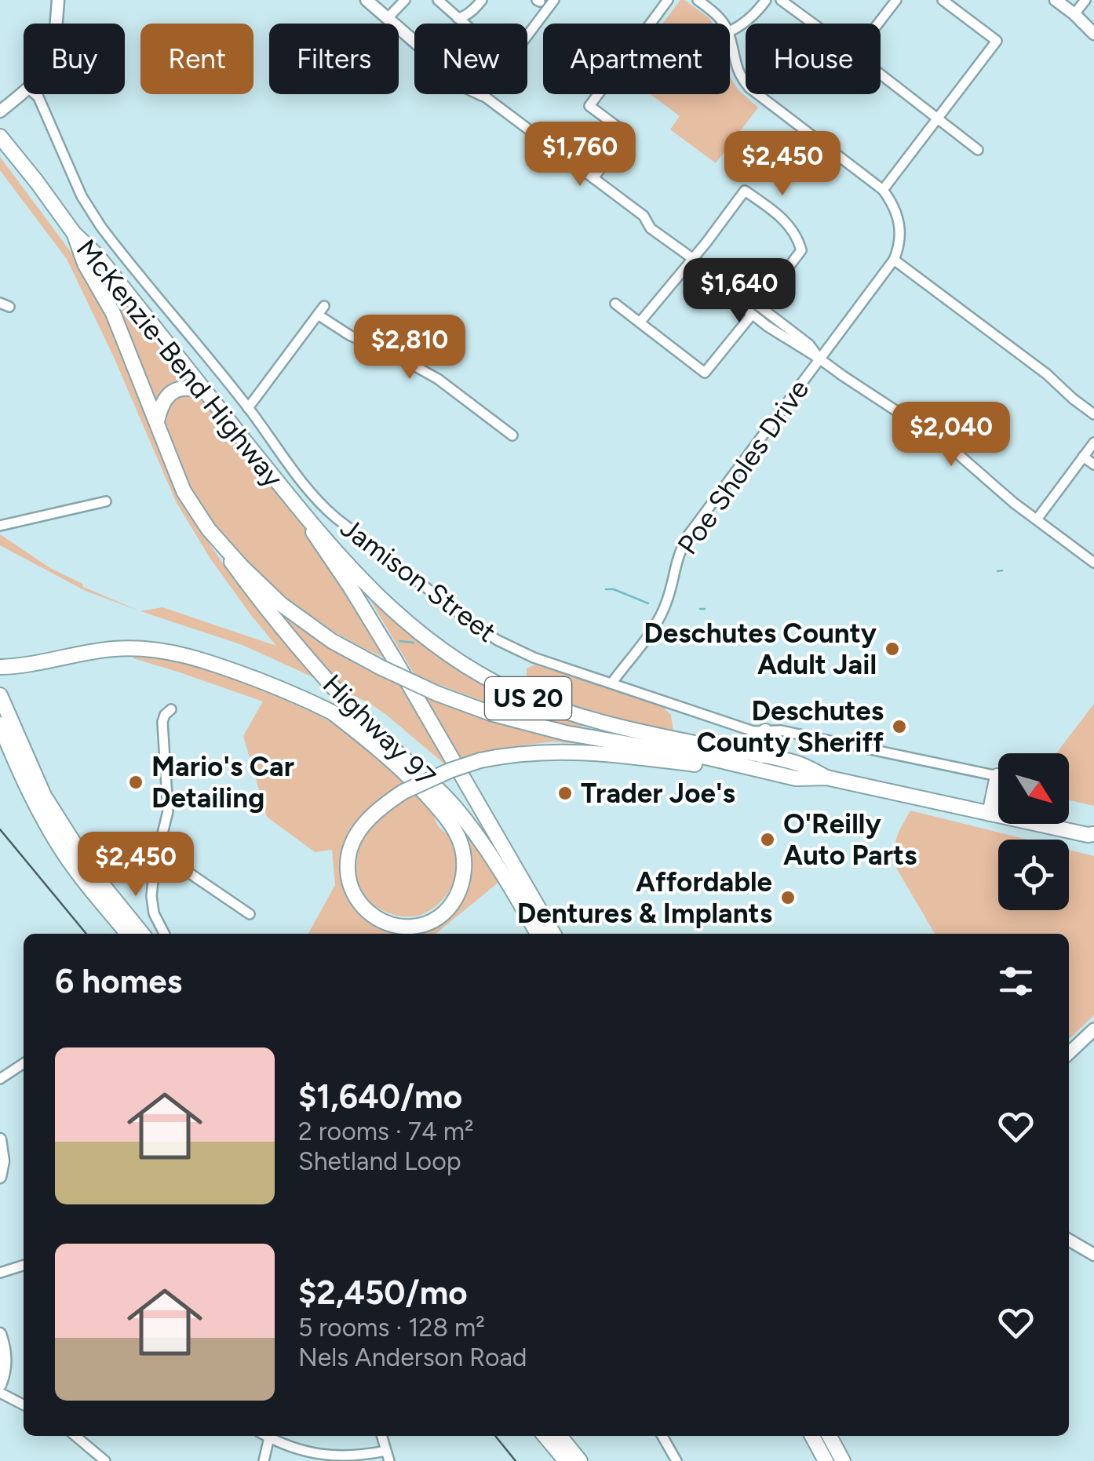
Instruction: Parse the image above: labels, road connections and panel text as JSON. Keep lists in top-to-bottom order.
{
  "streets": {
    "main road": ["McKenzie-Bend Highway", "US 20", "Highway 97"],
    "street": ["Poe Sholes Drive", "Jamison Street"]
  },
  "crossings": [
    ["McKenzie-Bend Highway", "US 20"],
    ["McKenzie-Bend Highway", "Highway 97"],
    ["Poe Sholes Drive", "Jamison Street"]
  ],
  "places": [
    "Deschutes County Adult Jail",
    "Deschutes County Sheriff",
    "Mario's Car Detailing",
    "Trader Joe's",
    "O'Reilly Auto Parts",
    "Affordable Dentures & Implants"
  ],
  "north": "bottom right",
  "page": {
    "chip": [
      "Buy",
      "Rent",
      "Filters",
      "New",
      "Apartment",
      "House"
    ],
    "price": [
      "$1,760",
      "$2,450",
      "$1,640",
      "$2,810",
      "$2,040",
      "$2,450"
    ],
    "heading": "6 homes",
    "list": [
      {
        "name": "$1,640/mo",
        "note": "2 rooms · 74 m² · Shetland Loop"
      },
      {
        "name": "$2,450/mo",
        "note": "5 rooms · 128 m² · Nels Anderson Road"
      }
    ]
  }
}
